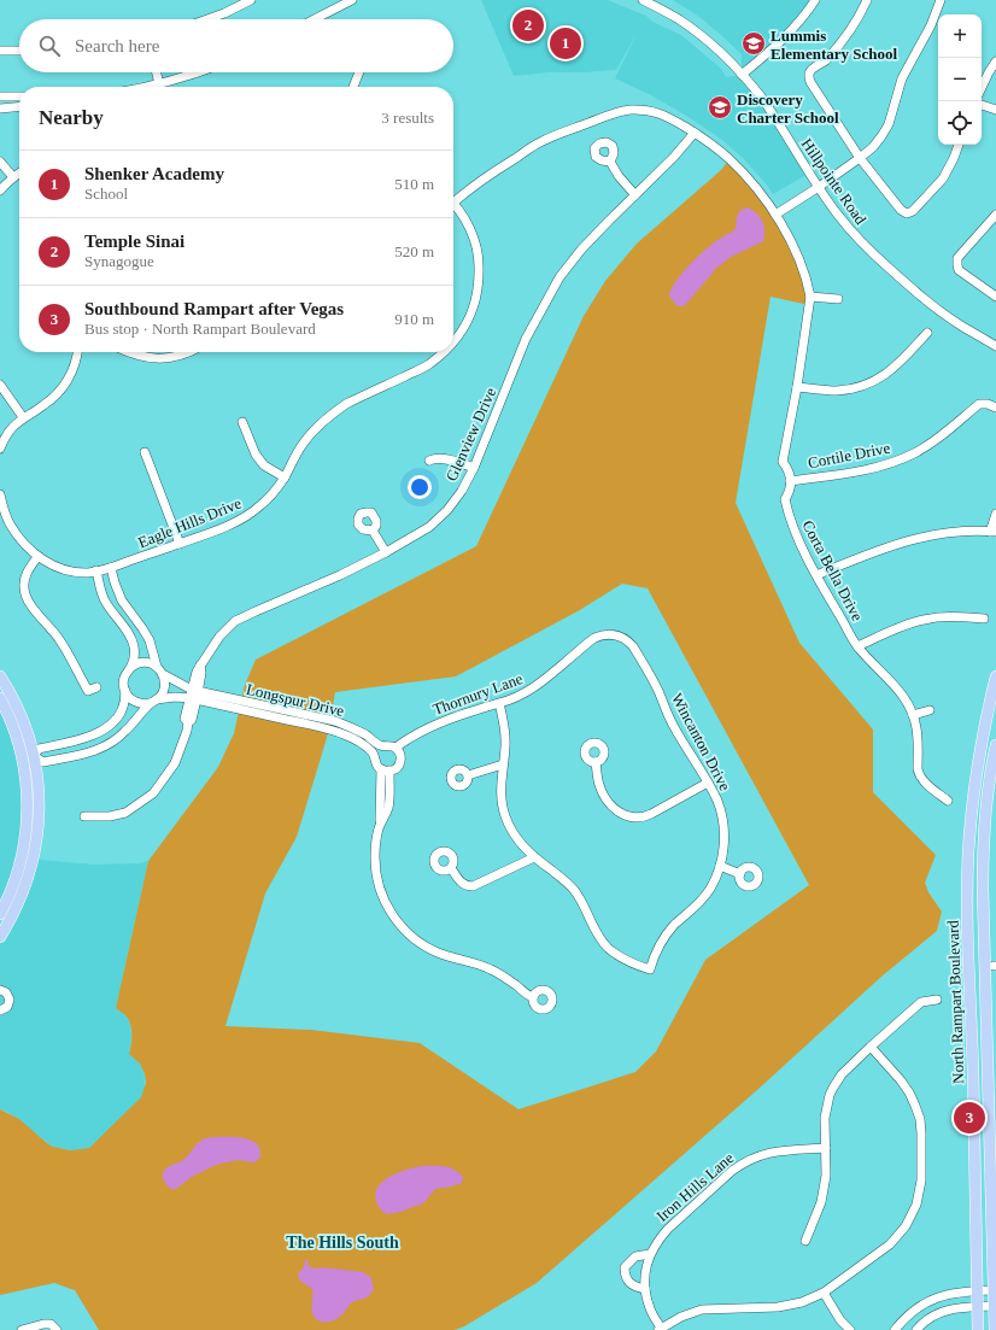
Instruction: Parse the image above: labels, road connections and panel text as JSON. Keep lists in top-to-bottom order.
{
  "streets": {
    "main road": ["North Rampart Boulevard"],
    "street": [
      "Hillpointe Road",
      "Glenview Drive",
      "Cortile Drive",
      "Eagle Hills Drive",
      "Corta Bella Drive",
      "Thornury Lane",
      "Longspur Drive",
      "Wincanton Drive",
      "Iron Hills Lane"
    ]
  },
  "crossings": [
    ["Glenview Drive", "Corta Bella Drive"],
    ["Glenview Drive", "Longspur Drive"],
    ["Cortile Drive", "Corta Bella Drive"],
    ["Thornury Lane", "Longspur Drive"],
    ["Thornury Lane", "Wincanton Drive"]
  ],
  "districts": ["The Hills South"],
  "places": {
    "school or university": ["Lummis Elementary School", "Discovery Charter School"]
  },
  "page": {
    "pins": ["2", "1", "3"],
    "map_buttons": ["+", "−"],
    "search": "Search here",
    "heading": ["Nearby", "3 results"],
    "list": [
      {
        "mark": "1",
        "name": "Shenker Academy",
        "note": "School",
        "value": "510 m"
      },
      {
        "mark": "2",
        "name": "Temple Sinai",
        "note": "Synagogue",
        "value": "520 m"
      },
      {
        "mark": "3",
        "name": "Southbound Rampart after Vegas",
        "note": "Bus stop · North Rampart Boulevard",
        "value": "910 m"
      }
    ]
  }
}
